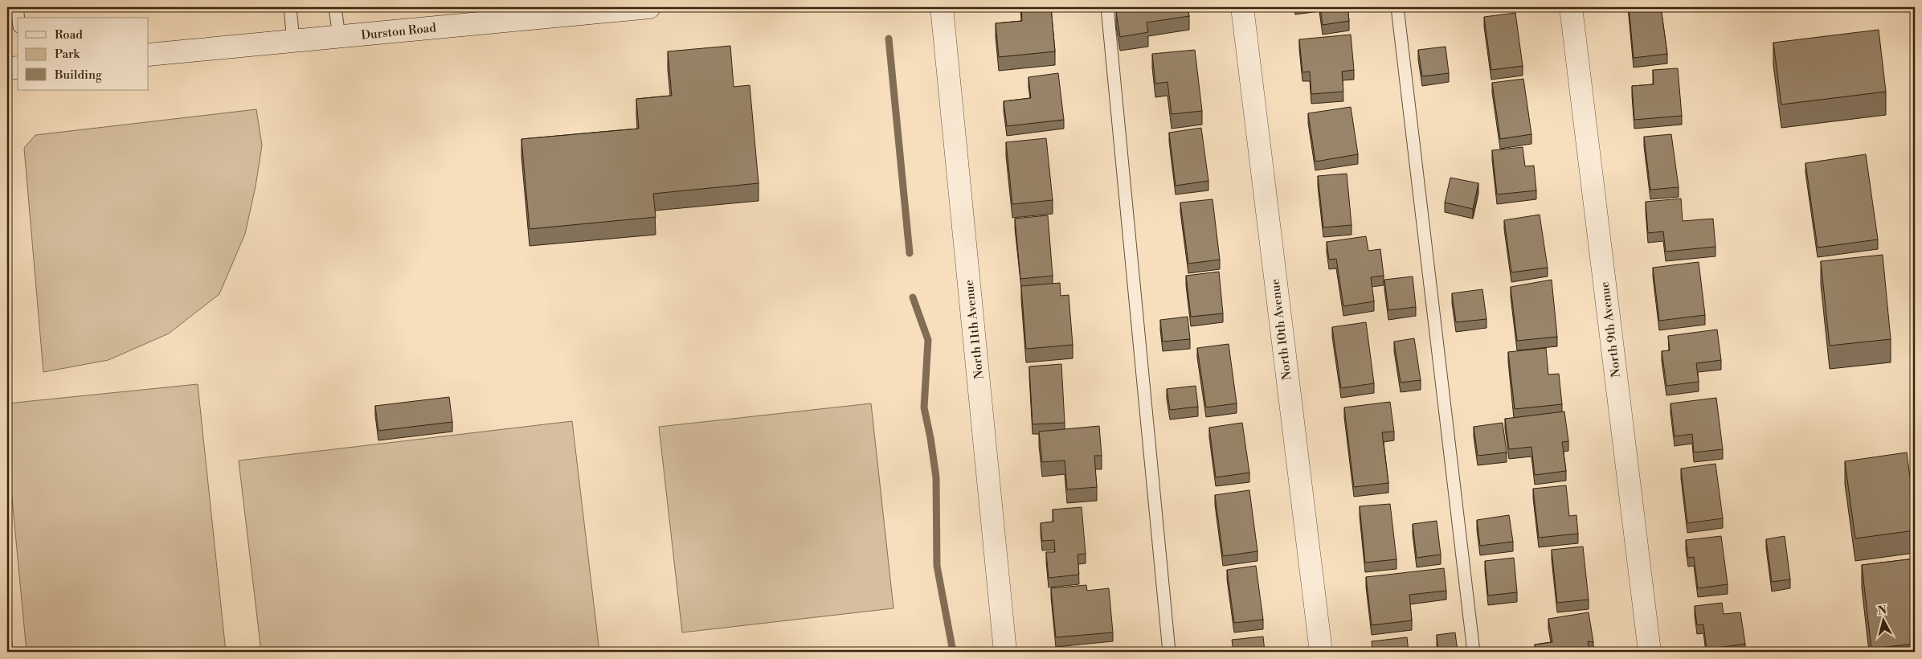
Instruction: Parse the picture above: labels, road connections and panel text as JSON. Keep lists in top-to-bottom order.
{
  "streets": {
    "street": [
      "Durston Road",
      "North 11th Avenue",
      "North 10th Avenue",
      "North 9th Avenue"
    ]
  },
  "legend": ["Road", "Park", "Building"],
  "north": "top"
}
